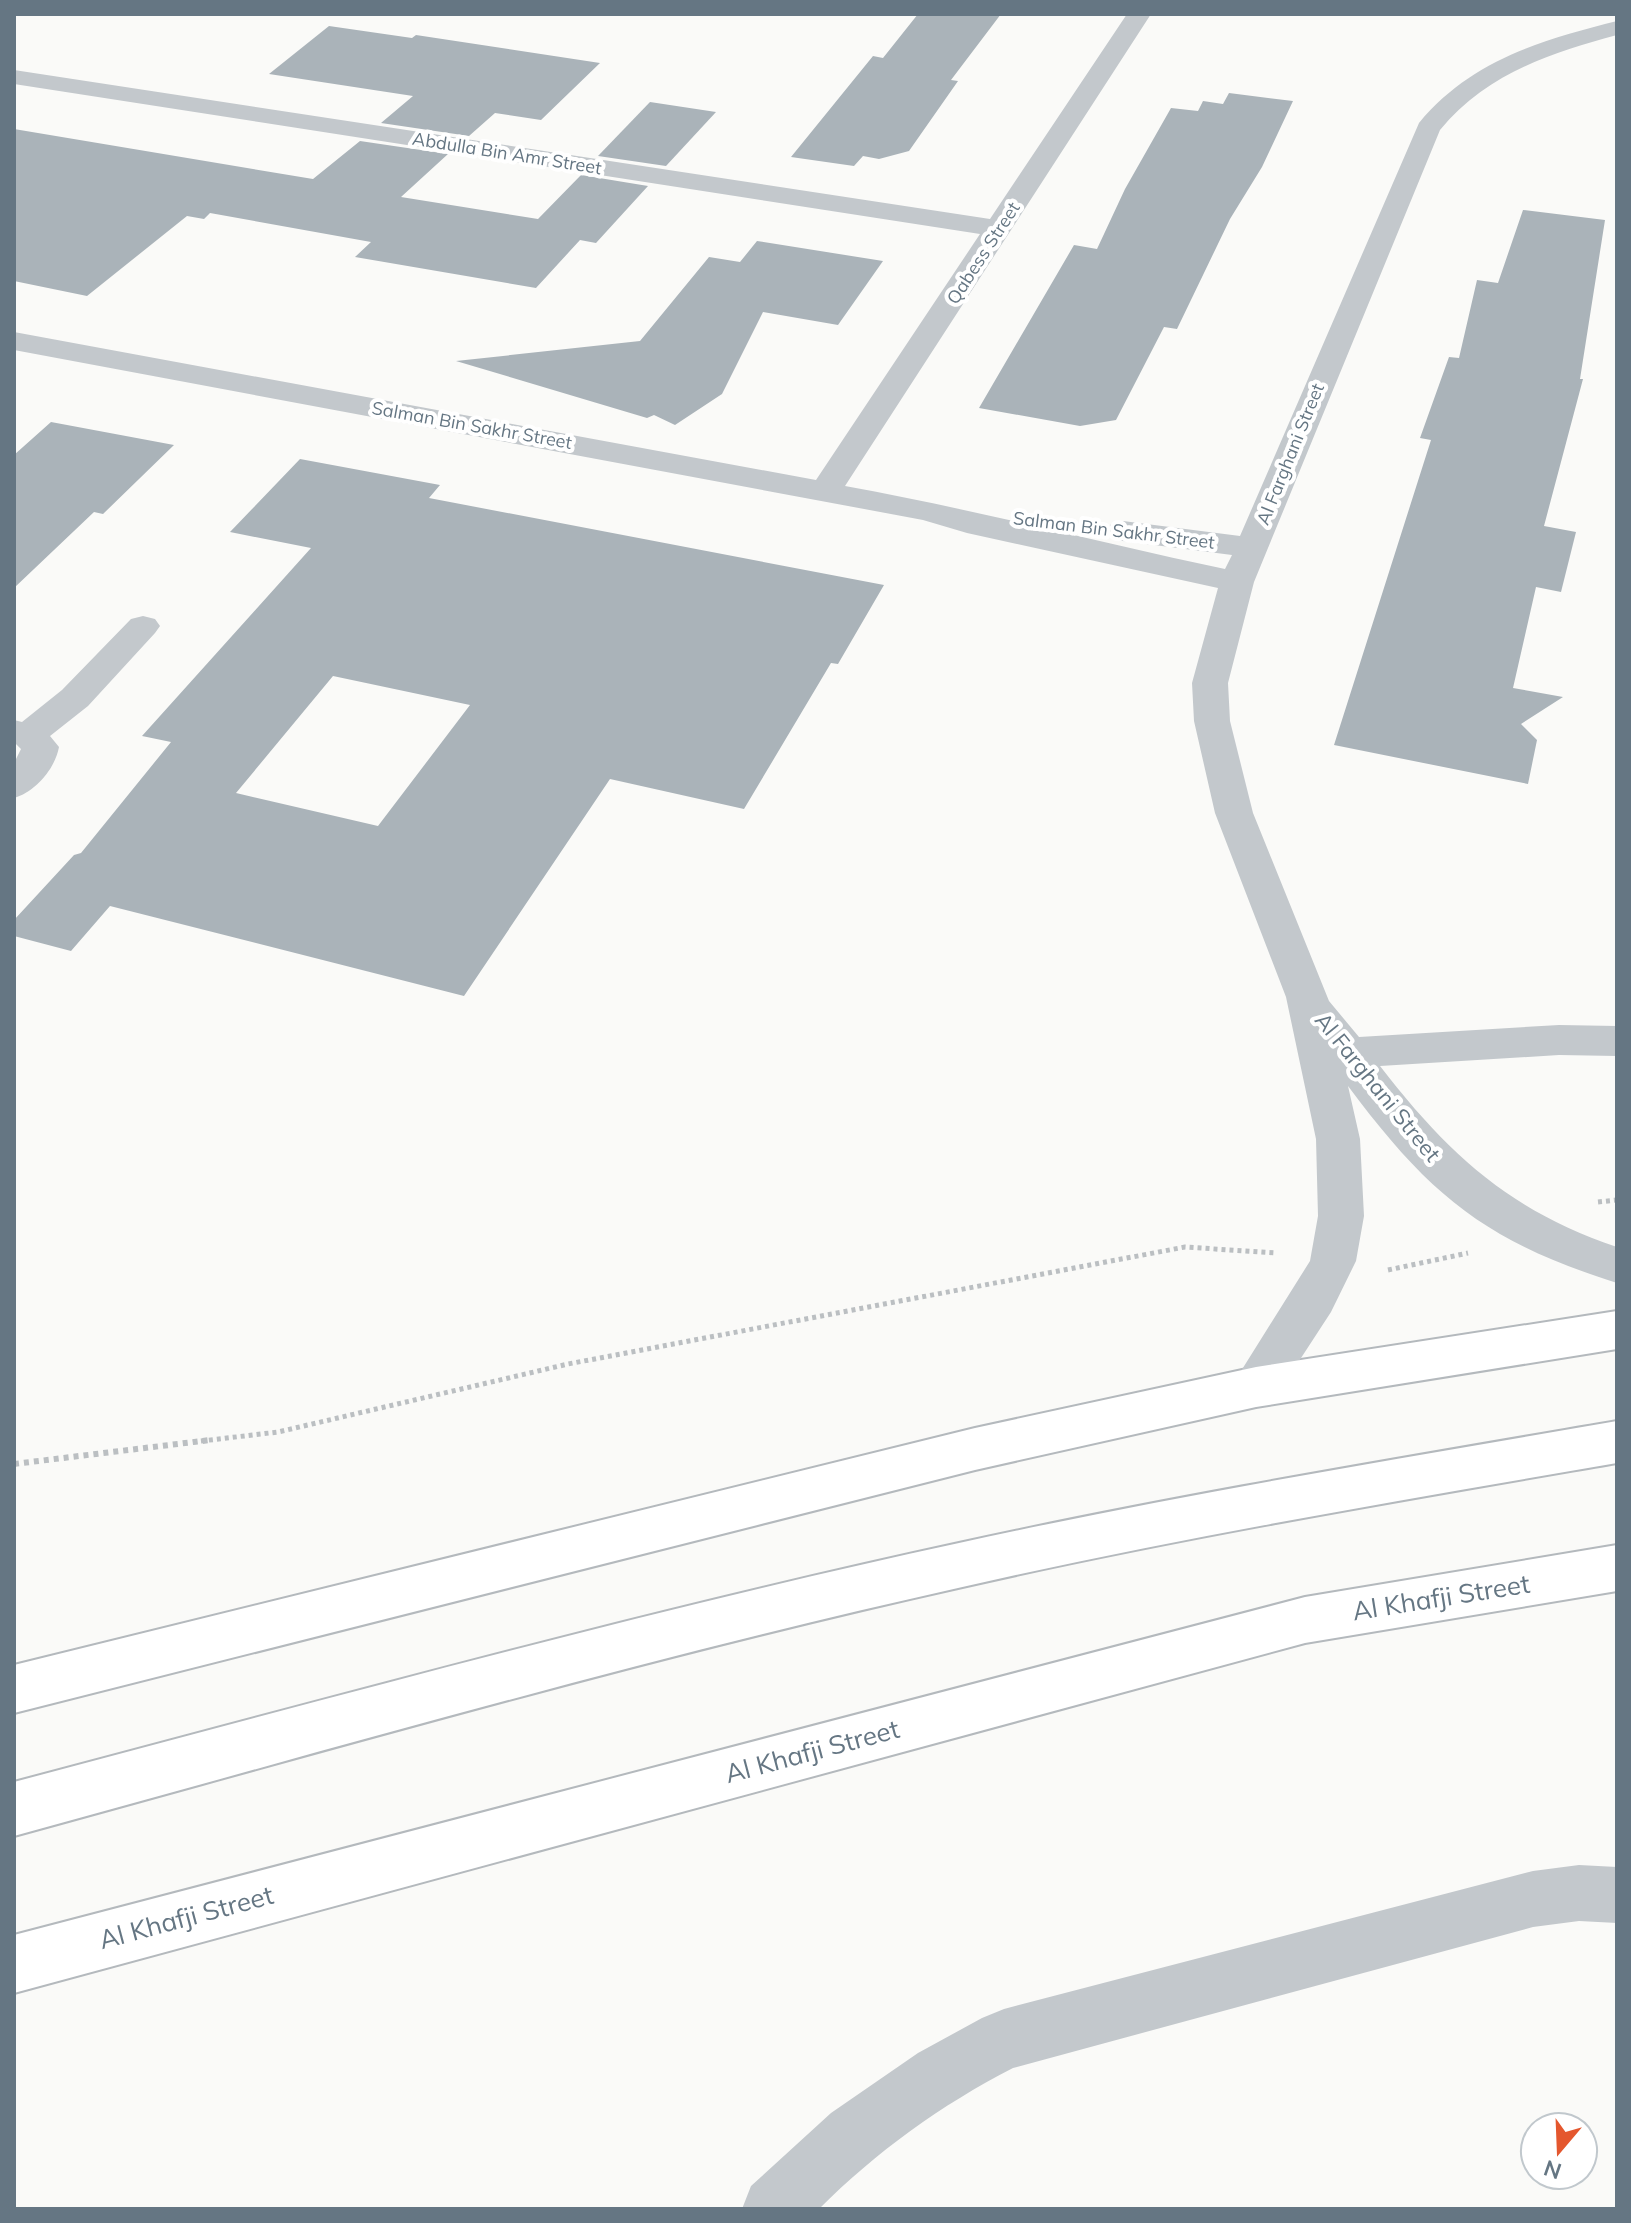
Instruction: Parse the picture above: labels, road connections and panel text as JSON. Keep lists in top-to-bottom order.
{
  "streets": {
    "highway": ["Al Khafji Street"],
    "street": [
      "Abdulla Bin Amr Street",
      "Qabess Street",
      "Salman Bin Sakhr Street",
      "Al Farghani Street"
    ]
  },
  "crossings": [
    ["Abdulla Bin Amr Street", "Qabess Street"],
    ["Qabess Street", "Salman Bin Sakhr Street"],
    ["Salman Bin Sakhr Street", "Al Farghani Street"]
  ],
  "north": "bottom"
}
